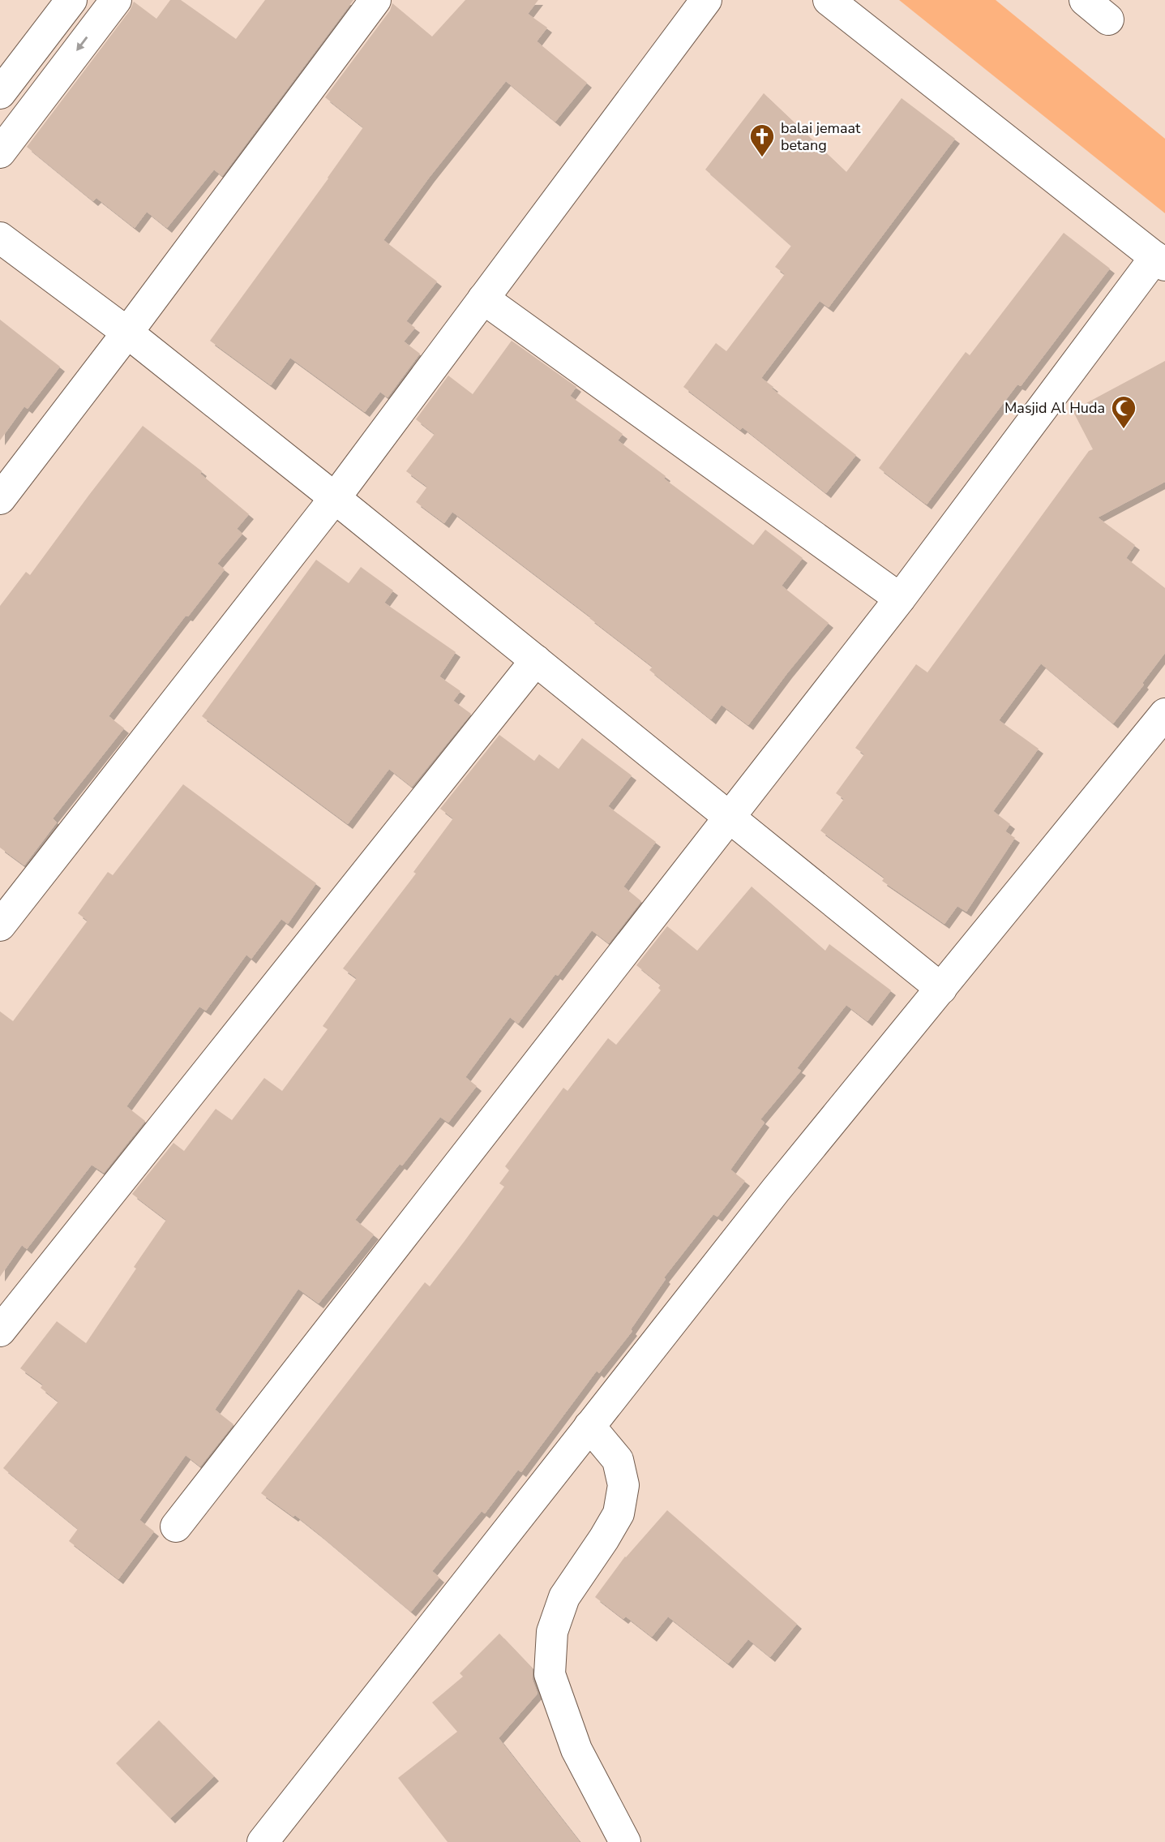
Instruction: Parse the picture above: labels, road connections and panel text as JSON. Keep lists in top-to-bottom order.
{
  "places": {
    "church": ["balai jemaat betang"],
    "mosque": ["Masjid Al Huda"]
  }
}
